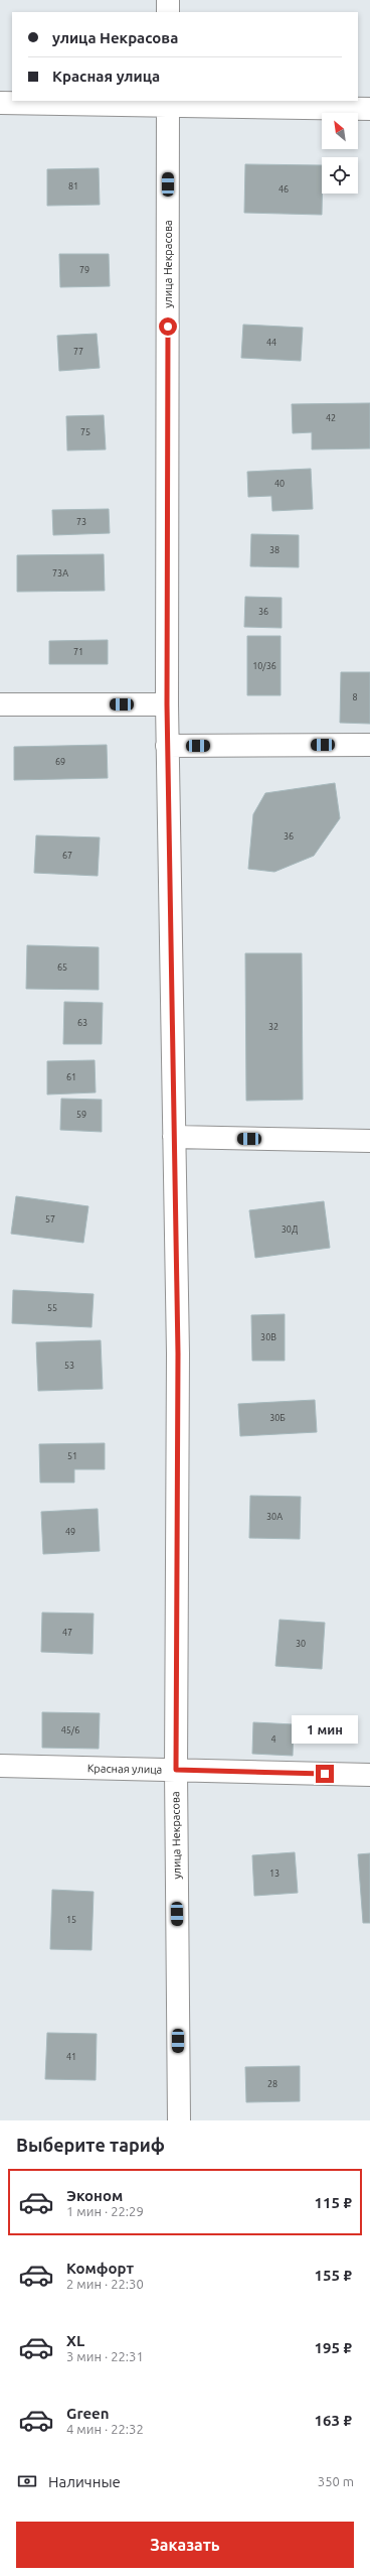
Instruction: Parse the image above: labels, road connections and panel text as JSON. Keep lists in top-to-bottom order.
{
  "streets": {
    "street": ["улица Некрасова", "Красная улица"]
  },
  "crossings": [
    ["улица Некрасова", "Красная улица"]
  ],
  "house_numbers": [
    "81",
    "46",
    "79",
    "44",
    "77",
    "42",
    "75",
    "40",
    "73",
    "38",
    "73А",
    "36",
    "71",
    "10/36",
    "8",
    "69",
    "36",
    "67",
    "65",
    "63",
    "32",
    "61",
    "59",
    "57",
    "30Д",
    "55",
    "30В",
    "53",
    "30Б",
    "51",
    "30А",
    "49",
    "47",
    "30",
    "45/6",
    "4",
    "13",
    "15",
    "41",
    "28"
  ],
  "north": "top left",
  "page": {
    "banner": ["улица Некрасова", "Красная улица"],
    "bubble": "1 мин",
    "heading": "Выберите тариф",
    "list": [
      {
        "name": "Эконом",
        "note": "1 мин · 22:29",
        "value": "115 ₽"
      },
      {
        "name": "Комфорт",
        "note": "2 мин · 22:30",
        "value": "155 ₽"
      },
      {
        "name": "XL",
        "note": "3 мин · 22:31",
        "value": "195 ₽"
      },
      {
        "name": "Green",
        "note": "4 мин · 22:32",
        "value": "163 ₽"
      }
    ],
    "pay": ["Наличные", "350 m"],
    "buttons": "Заказать"
  }
}
